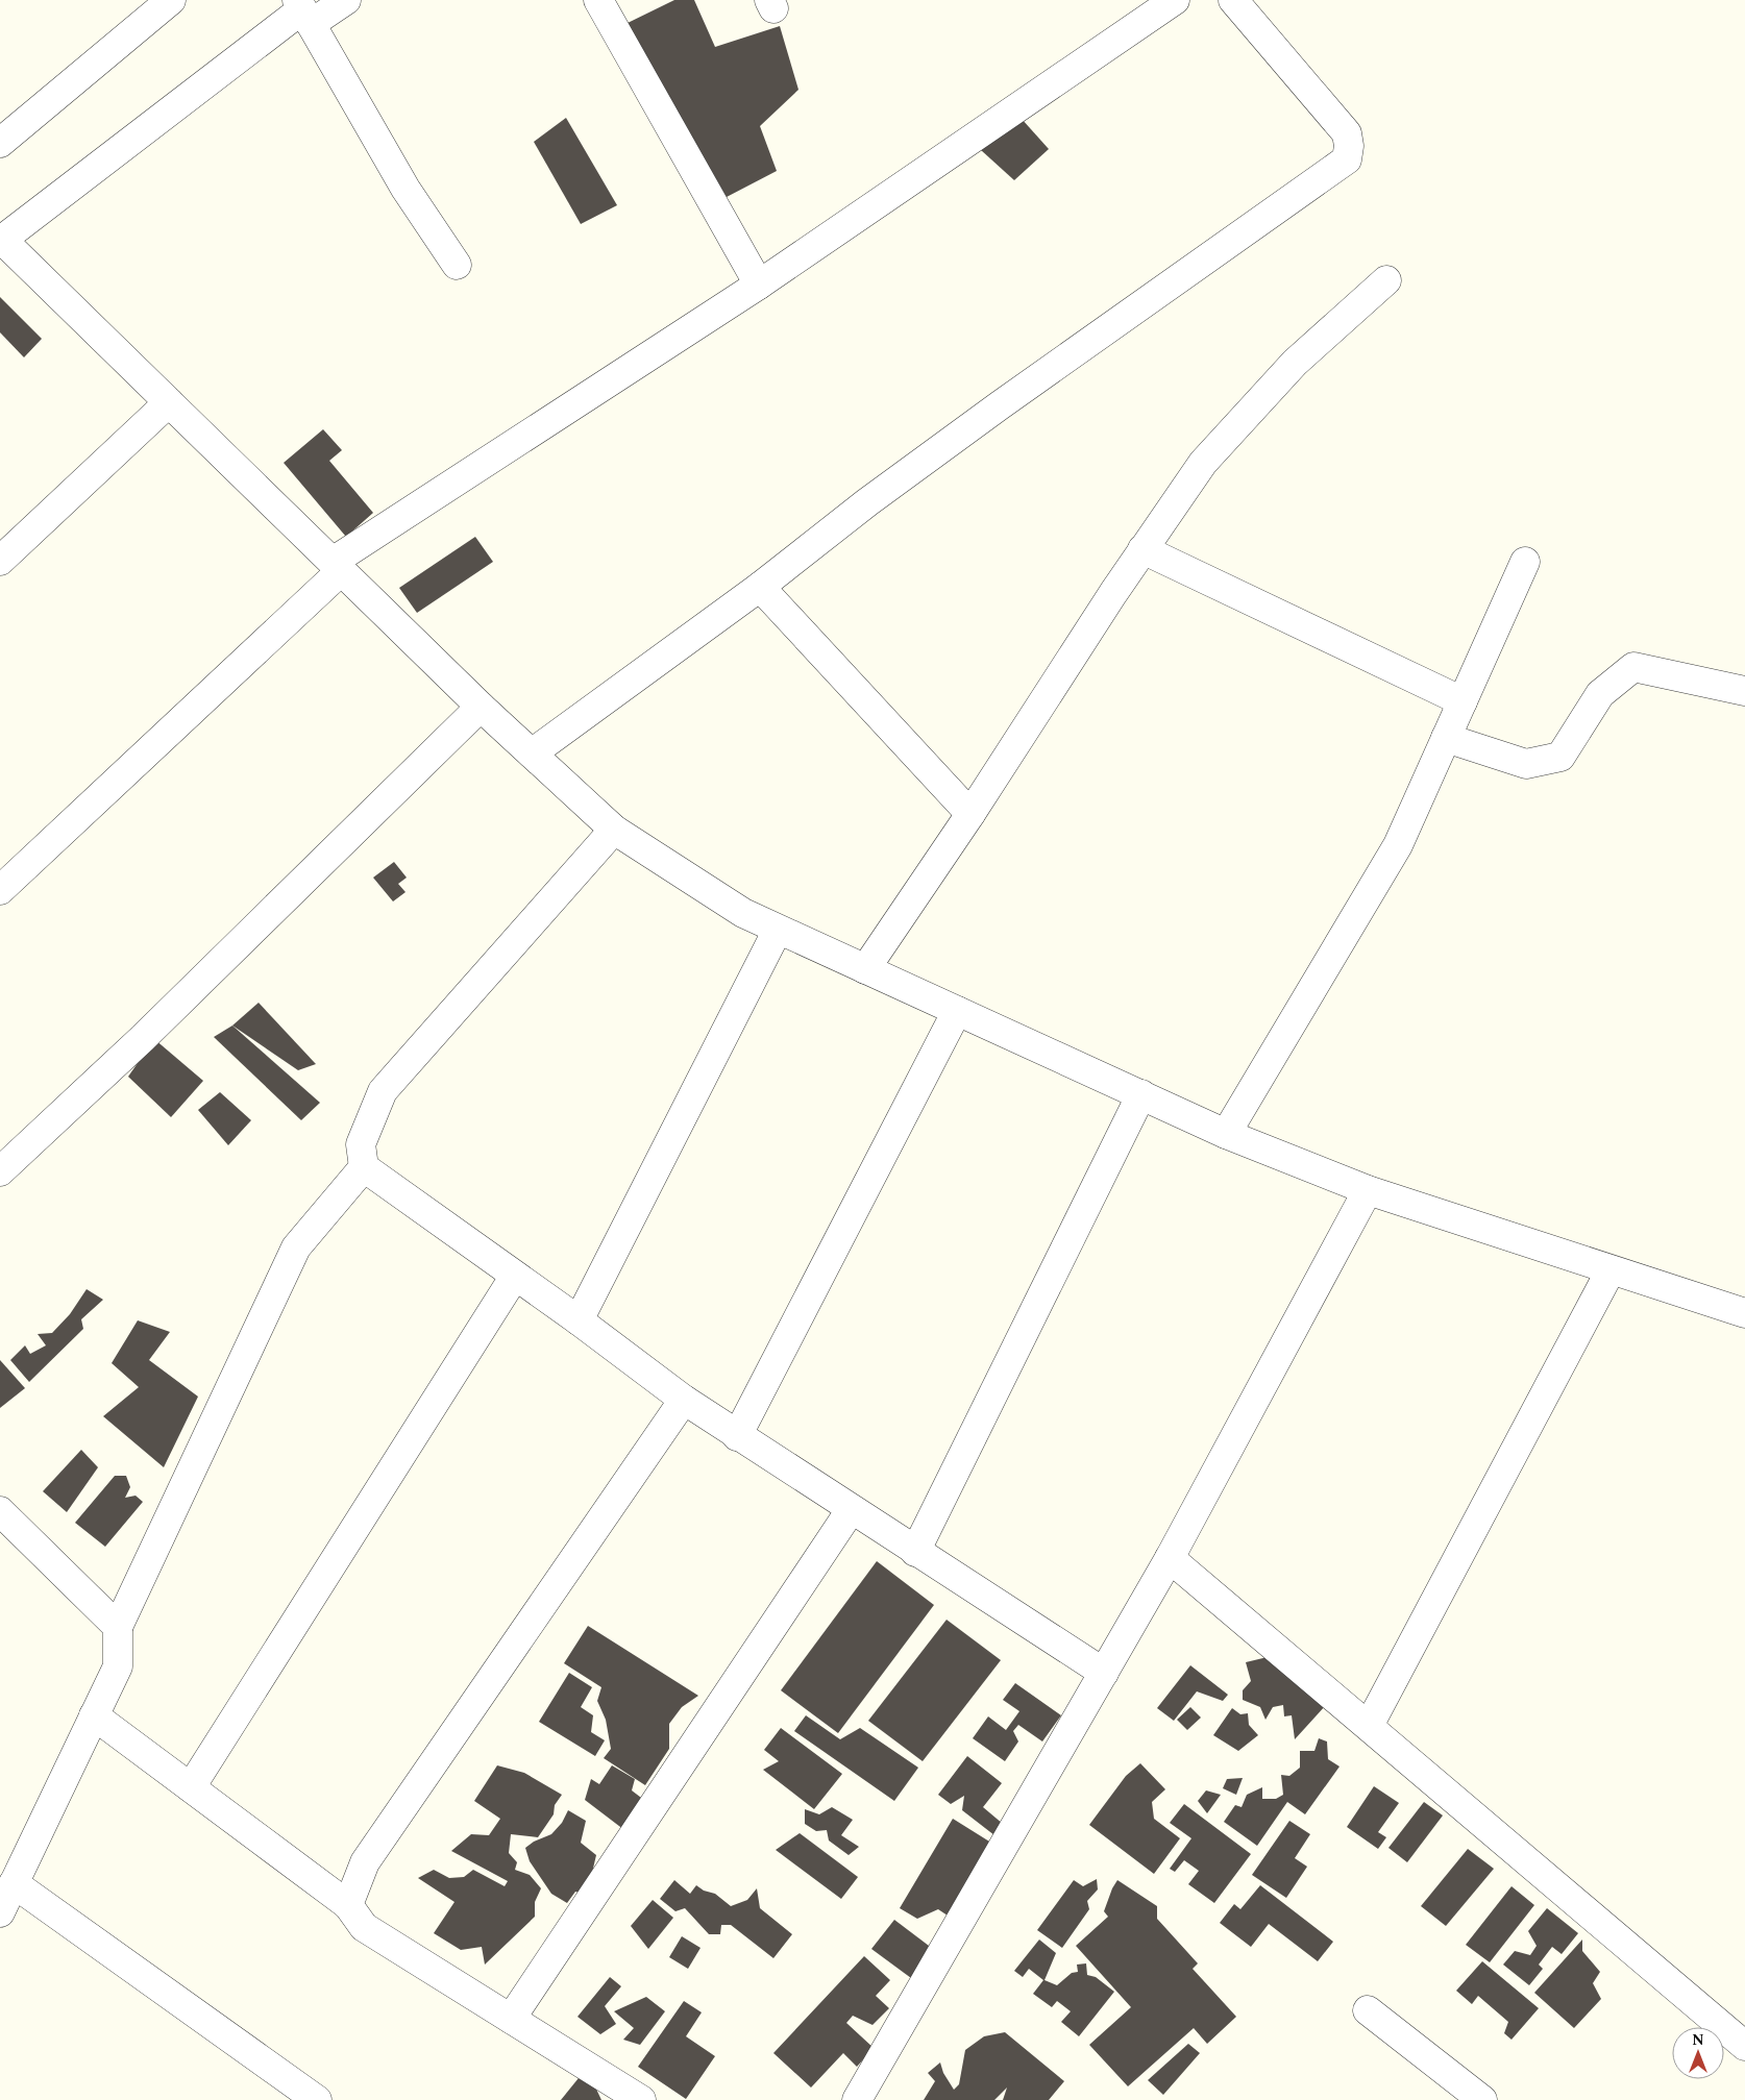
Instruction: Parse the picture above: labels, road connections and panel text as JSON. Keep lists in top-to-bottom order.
{
  "north": "top"
}
